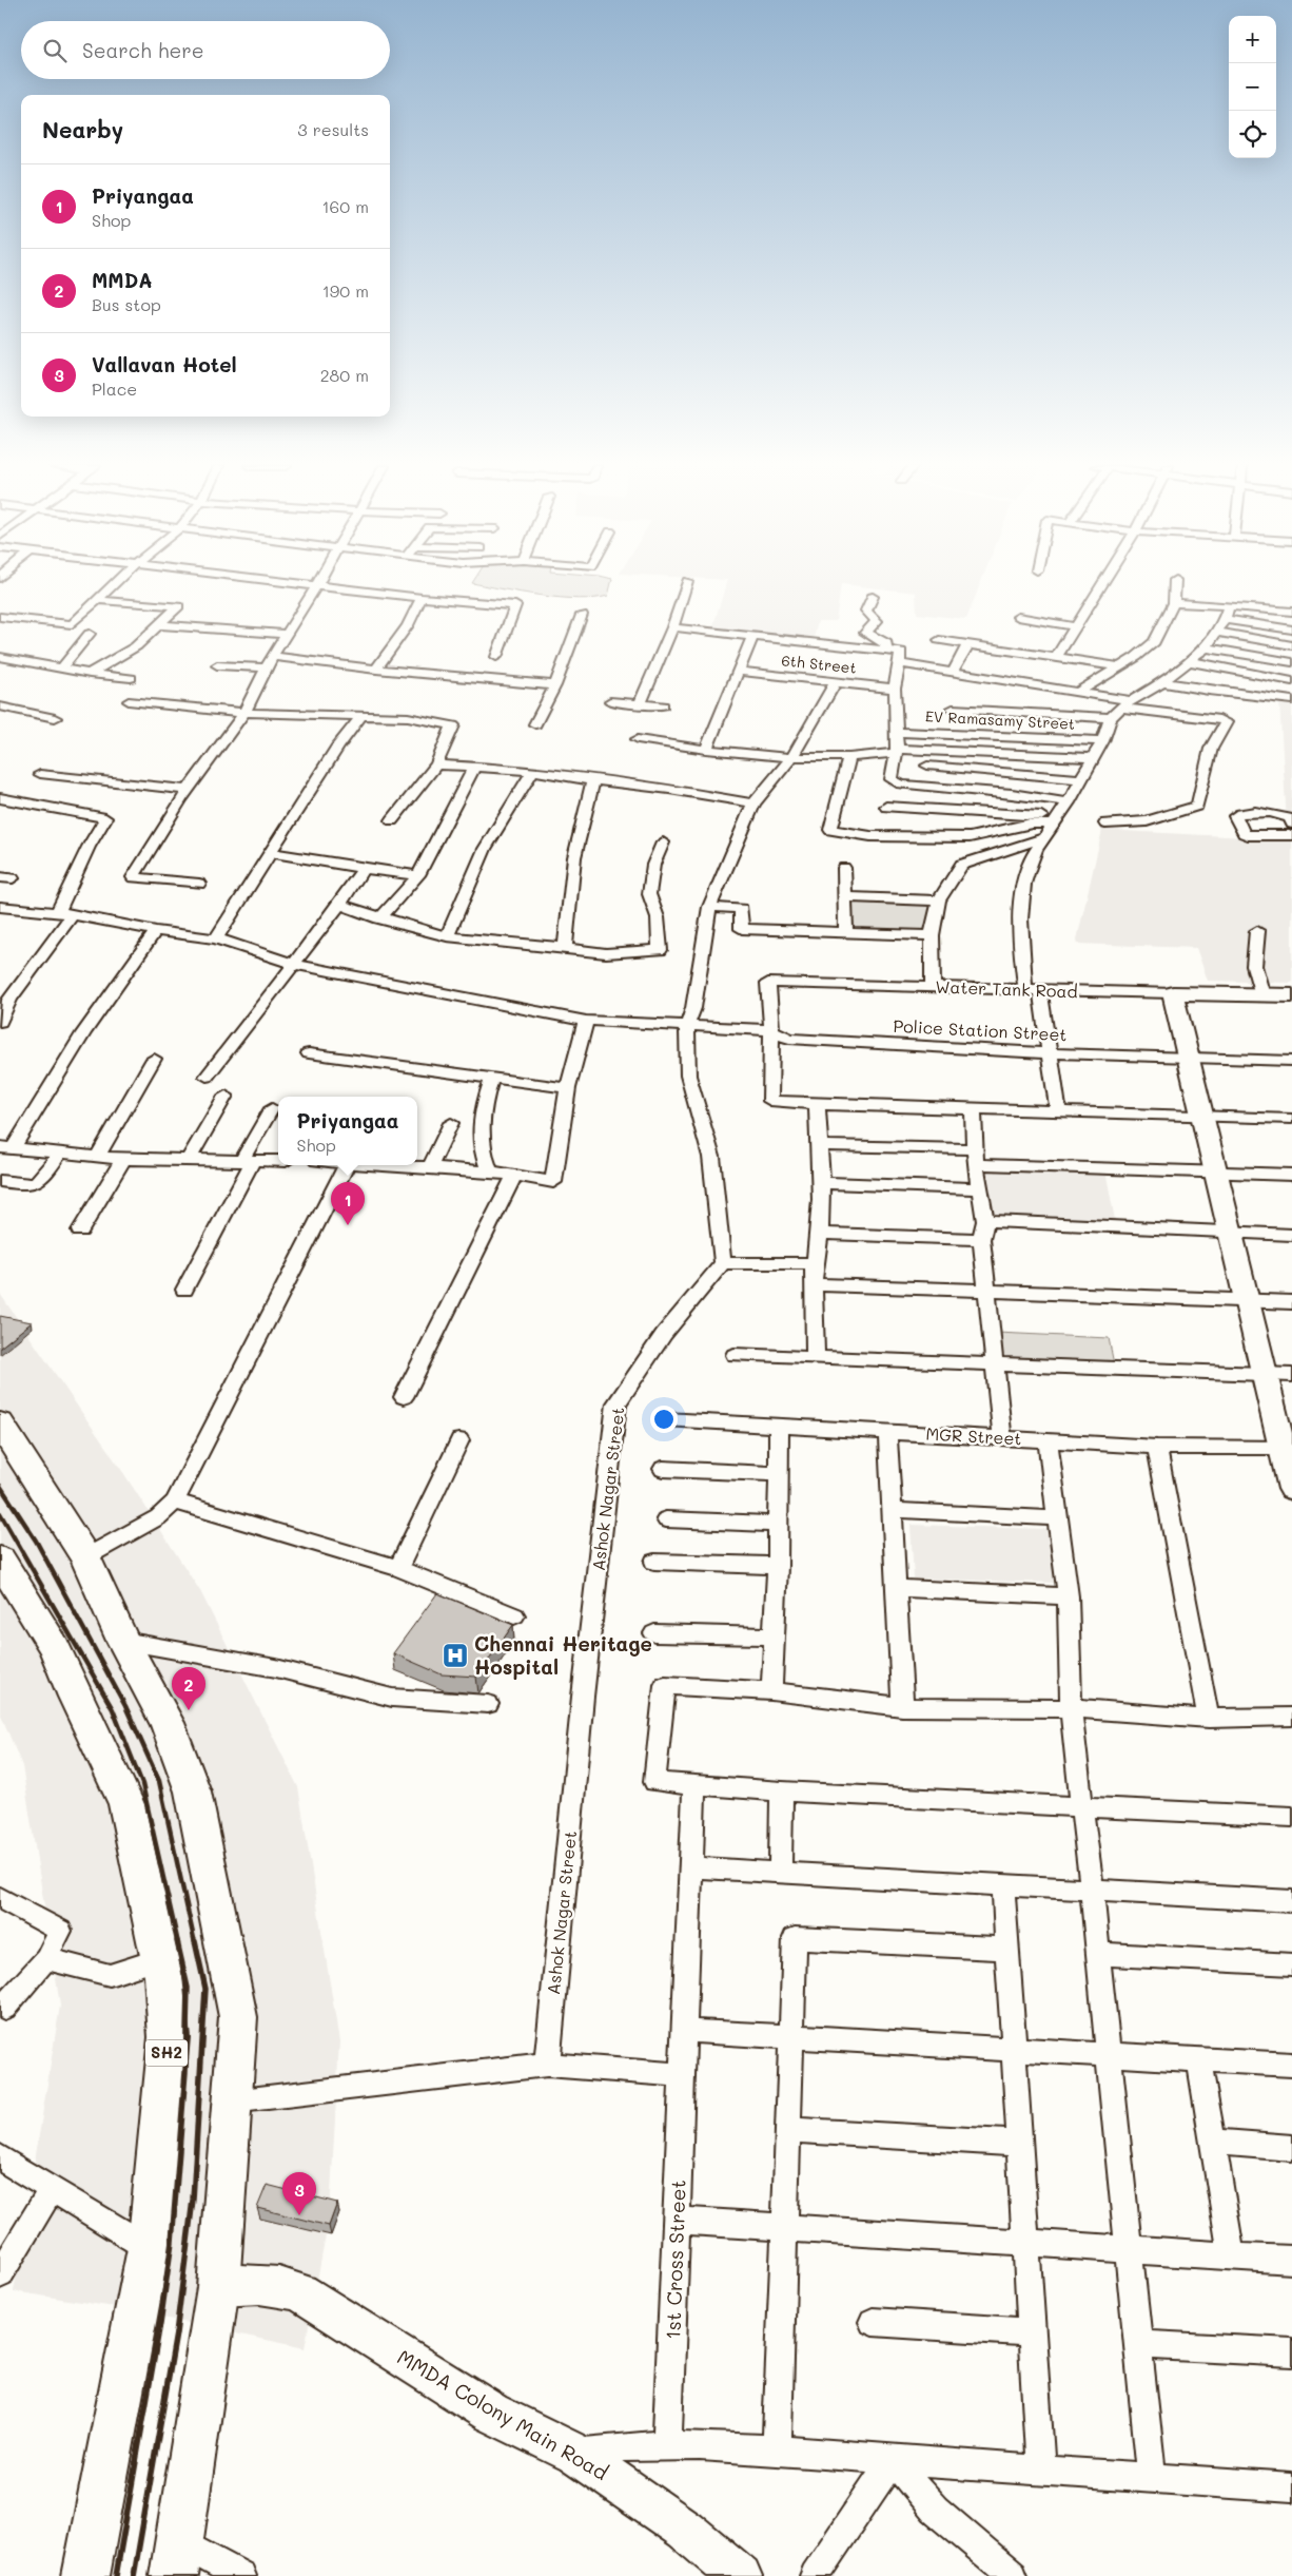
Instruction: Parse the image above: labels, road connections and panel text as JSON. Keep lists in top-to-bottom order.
{
  "streets": {
    "main road": ["SH2"],
    "street": [
      "6th Street",
      "EV Ramasamy Street",
      "Water Tank Road",
      "Police Station Street",
      "MGR Street",
      "Ashok Nagar Street",
      "1st Cross Street",
      "MMDA Colony Main Road"
    ]
  },
  "crossings": [
    ["Water Tank Road", "Police Station Street"]
  ],
  "places": {
    "hospital": ["Chennai Heritage Hospital"]
  },
  "page": {
    "map_buttons": ["+", "−"],
    "search": "Search here",
    "heading": ["Nearby", "3 results"],
    "list": [
      {
        "mark": "1",
        "name": "Priyangaa",
        "note": "Shop",
        "value": "160 m"
      },
      {
        "mark": "2",
        "name": "MMDA",
        "note": "Bus stop",
        "value": "190 m"
      },
      {
        "mark": "3",
        "name": "Vallavan Hotel",
        "note": "Place",
        "value": "280 m"
      }
    ],
    "popup": ["Priyangaa", "Shop"],
    "pins": ["1", "2", "3"]
  }
}
